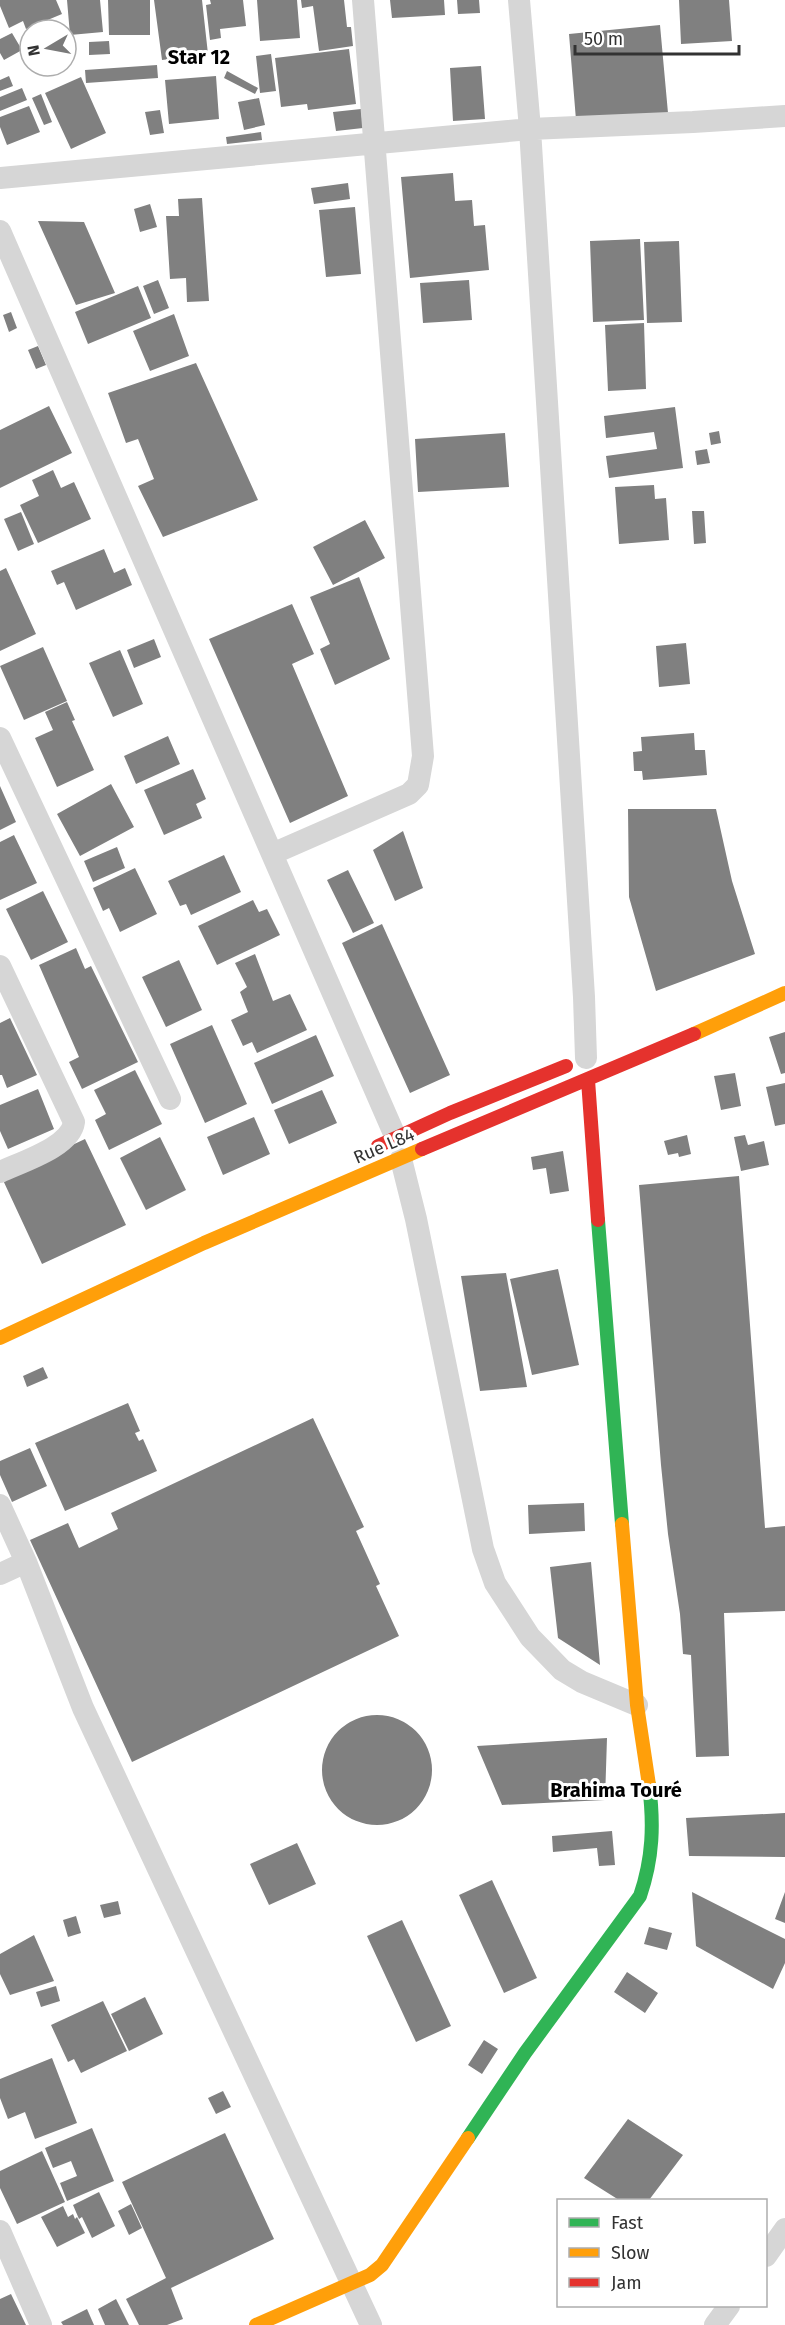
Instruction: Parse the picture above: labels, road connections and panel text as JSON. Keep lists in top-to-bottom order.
{
  "streets": {
    "street": ["Rue L84"]
  },
  "districts": ["Star 12", "Brahima Touré"],
  "legend": ["Fast", "Slow", "Jam"],
  "scale_bar": "50 m",
  "north": "left"
}
